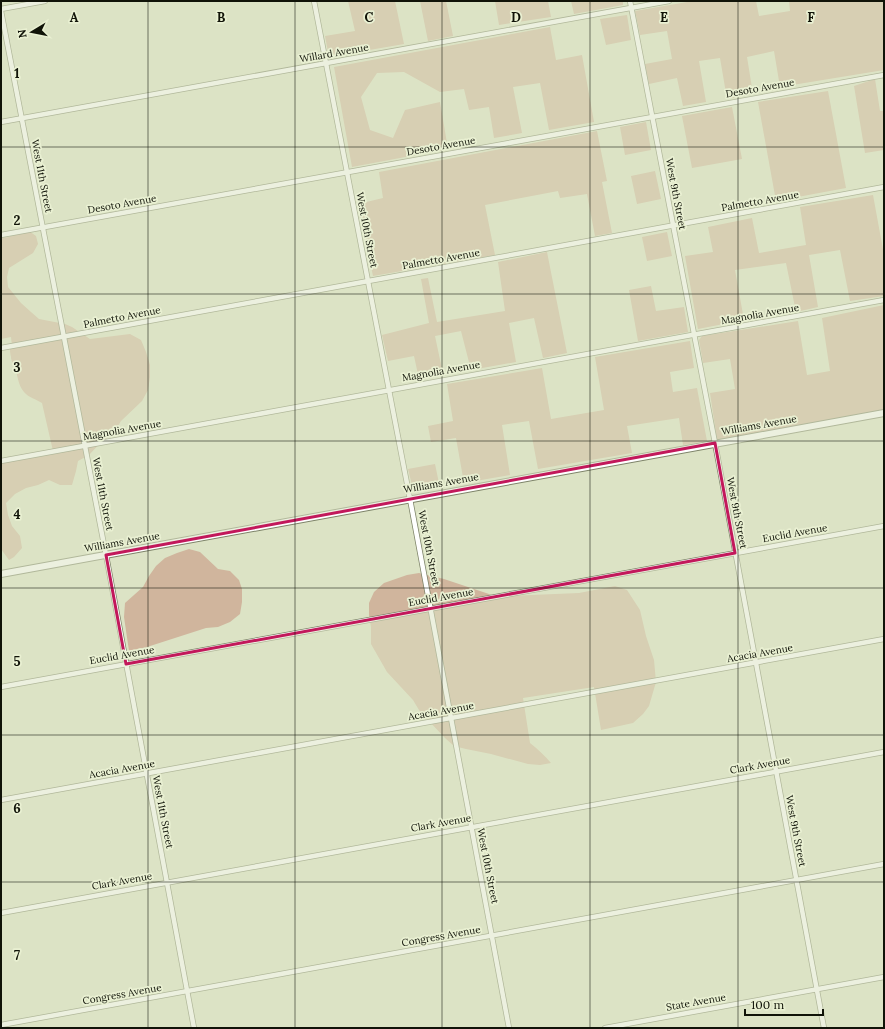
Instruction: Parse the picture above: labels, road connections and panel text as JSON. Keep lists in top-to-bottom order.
{
  "streets": {
    "street": [
      "Willard Avenue",
      "Desoto Avenue",
      "West 11th Street",
      "West 9th Street",
      "Palmetto Avenue",
      "West 10th Street",
      "Magnolia Avenue",
      "Williams Avenue",
      "Euclid Avenue",
      "Acacia Avenue",
      "Clark Avenue",
      "Congress Avenue",
      "State Avenue"
    ]
  },
  "crossings": [
    ["Willard Avenue", "West 11th Street"],
    ["Willard Avenue", "West 9th Street"],
    ["Willard Avenue", "West 10th Street"],
    ["Desoto Avenue", "West 11th Street"],
    ["Desoto Avenue", "West 9th Street"],
    ["Desoto Avenue", "West 10th Street"],
    ["West 11th Street", "Palmetto Avenue"],
    ["West 11th Street", "Magnolia Avenue"],
    ["West 11th Street", "Williams Avenue"],
    ["West 11th Street", "Euclid Avenue"],
    ["West 11th Street", "Acacia Avenue"],
    ["West 11th Street", "Clark Avenue"],
    ["West 11th Street", "Congress Avenue"],
    ["West 9th Street", "Palmetto Avenue"],
    ["West 9th Street", "Magnolia Avenue"],
    ["West 9th Street", "Williams Avenue"],
    ["West 9th Street", "Euclid Avenue"],
    ["West 9th Street", "Acacia Avenue"],
    ["West 9th Street", "Clark Avenue"],
    ["West 9th Street", "Congress Avenue"],
    ["West 9th Street", "State Avenue"],
    ["Palmetto Avenue", "West 10th Street"],
    ["West 10th Street", "Magnolia Avenue"],
    ["West 10th Street", "Williams Avenue"],
    ["West 10th Street", "Euclid Avenue"],
    ["West 10th Street", "Acacia Avenue"],
    ["West 10th Street", "Clark Avenue"],
    ["West 10th Street", "Congress Avenue"]
  ],
  "scale_bar": "100 m",
  "north": "left",
  "grid": {
    "columns": [
      "A",
      "B",
      "C",
      "D",
      "E",
      "F"
    ],
    "rows": [
      "1",
      "2",
      "3",
      "4",
      "5",
      "6",
      "7"
    ]
  }
}
